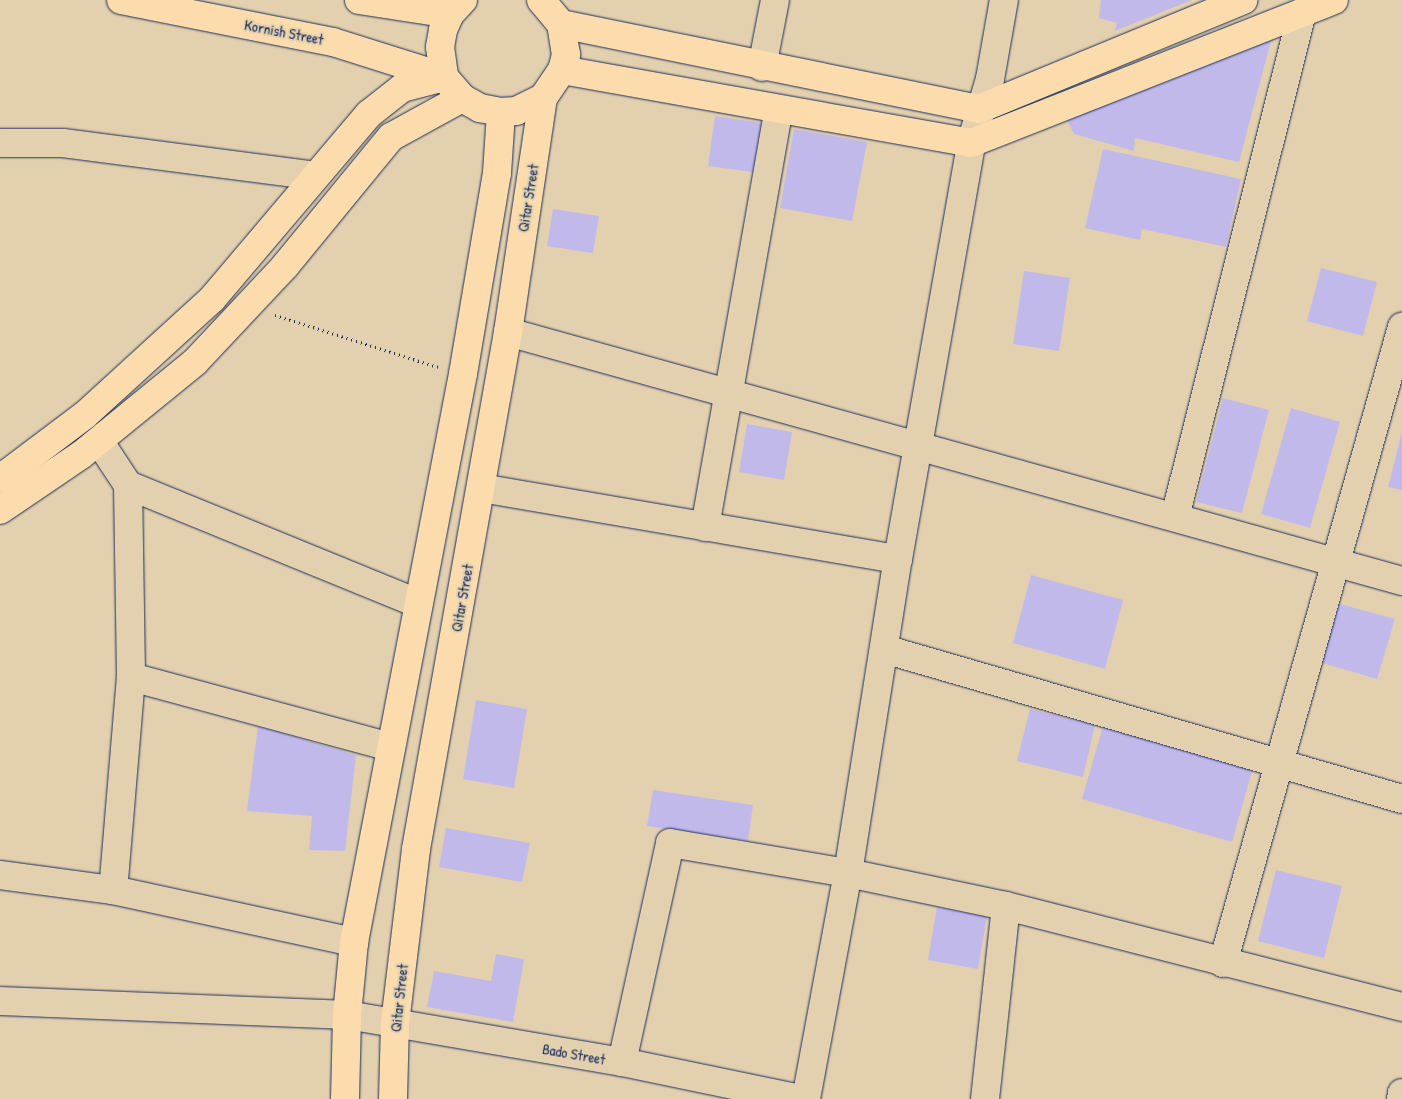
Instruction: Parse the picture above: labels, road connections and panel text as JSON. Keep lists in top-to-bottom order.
{
  "streets": {
    "main road": ["Kornish Street", "Qitar Street"],
    "street": ["Bado Street"]
  },
  "crossings": [
    ["Qitar Street", "Bado Street"]
  ]
}
